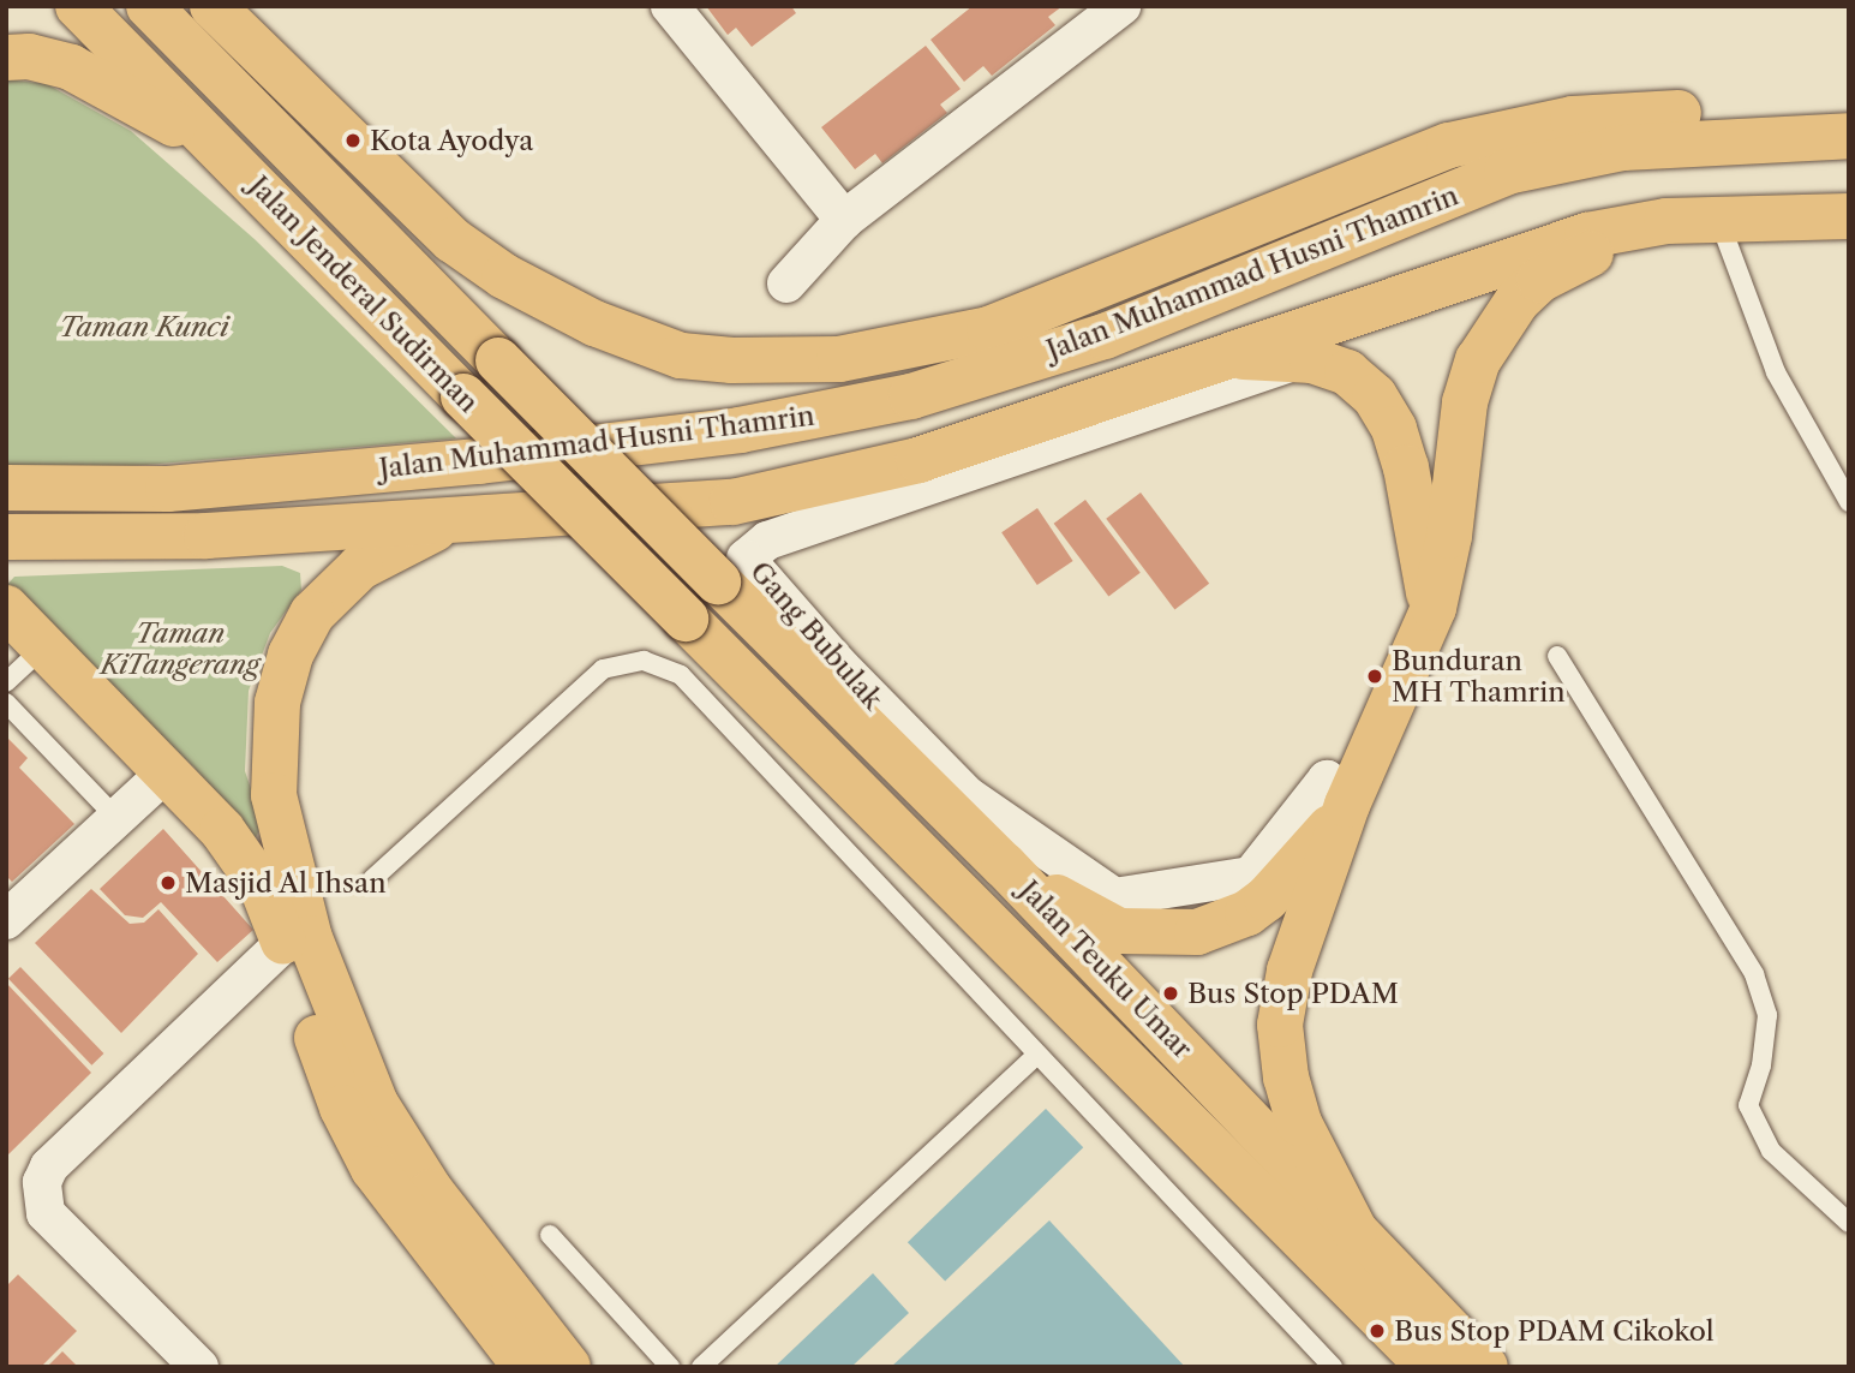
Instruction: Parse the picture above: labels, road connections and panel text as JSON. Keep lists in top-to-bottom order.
{
  "streets": {
    "main road": ["Jalan Muhammad Husni Thamrin", "Jalan Jenderal Sudirman", "Jalan Teuku Umar"],
    "street": ["Gang Bubulak"]
  },
  "crossings": [
    ["Jalan Jenderal Sudirman", "Jalan Teuku Umar"]
  ],
  "parks": ["Taman Kunci", "Taman KiTangerang"],
  "places": [
    "Kota Ayodya",
    "Bunduran MH Thamrin",
    "Masjid Al Ihsan",
    "Bus Stop PDAM",
    "Bus Stop PDAM Cikokol"
  ]
}
